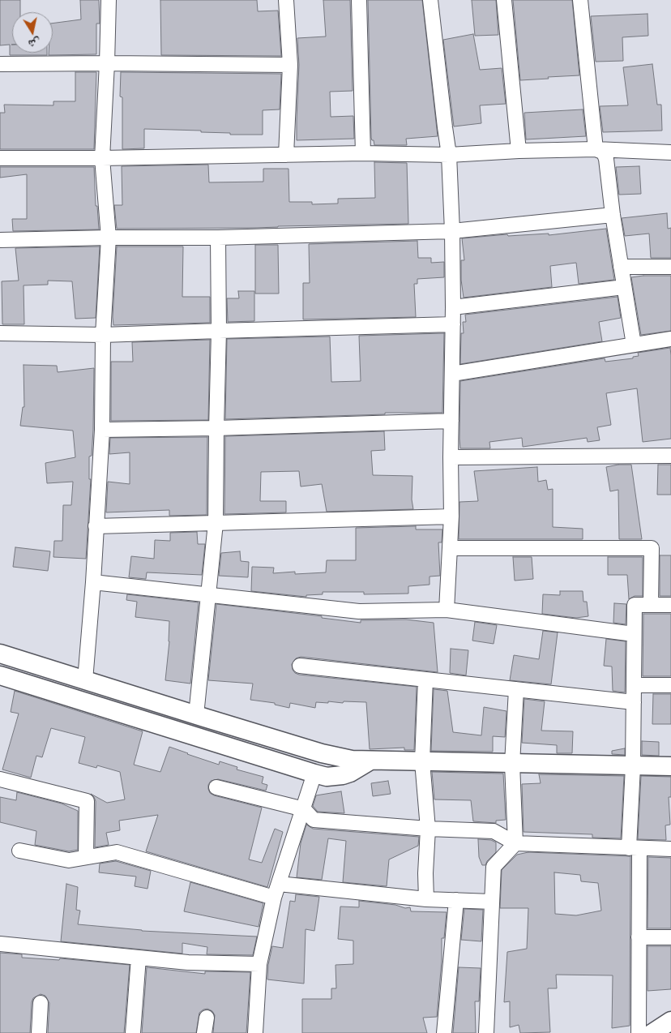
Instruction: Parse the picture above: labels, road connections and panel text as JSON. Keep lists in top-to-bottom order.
{
  "north": "bottom"
}
